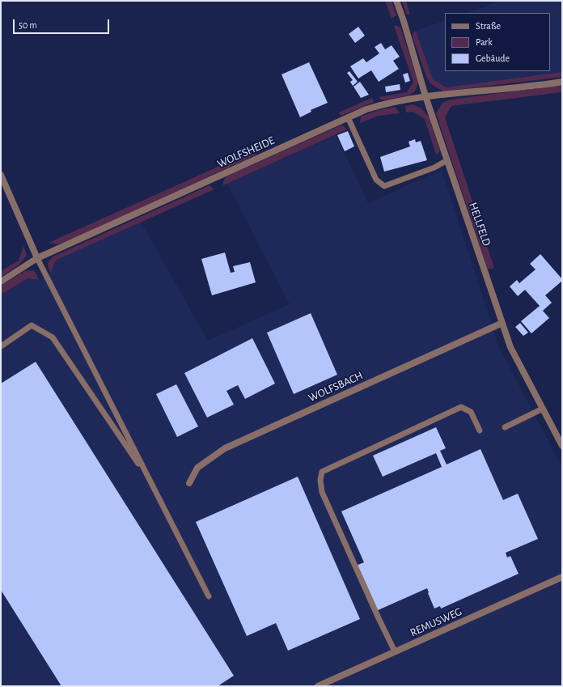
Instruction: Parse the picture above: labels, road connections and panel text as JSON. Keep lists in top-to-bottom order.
{
  "streets": {
    "street": [
      "WOLFSHEIDE",
      "HELLFELD",
      "WOLFSBACH",
      "REMUSWEG"
    ]
  },
  "crossings": [
    ["WOLFSHEIDE", "HELLFELD"],
    ["HELLFELD", "WOLFSBACH"]
  ],
  "legend": ["Straße", "Park", "Gebäude"],
  "scale_bar": "50 m"
}
